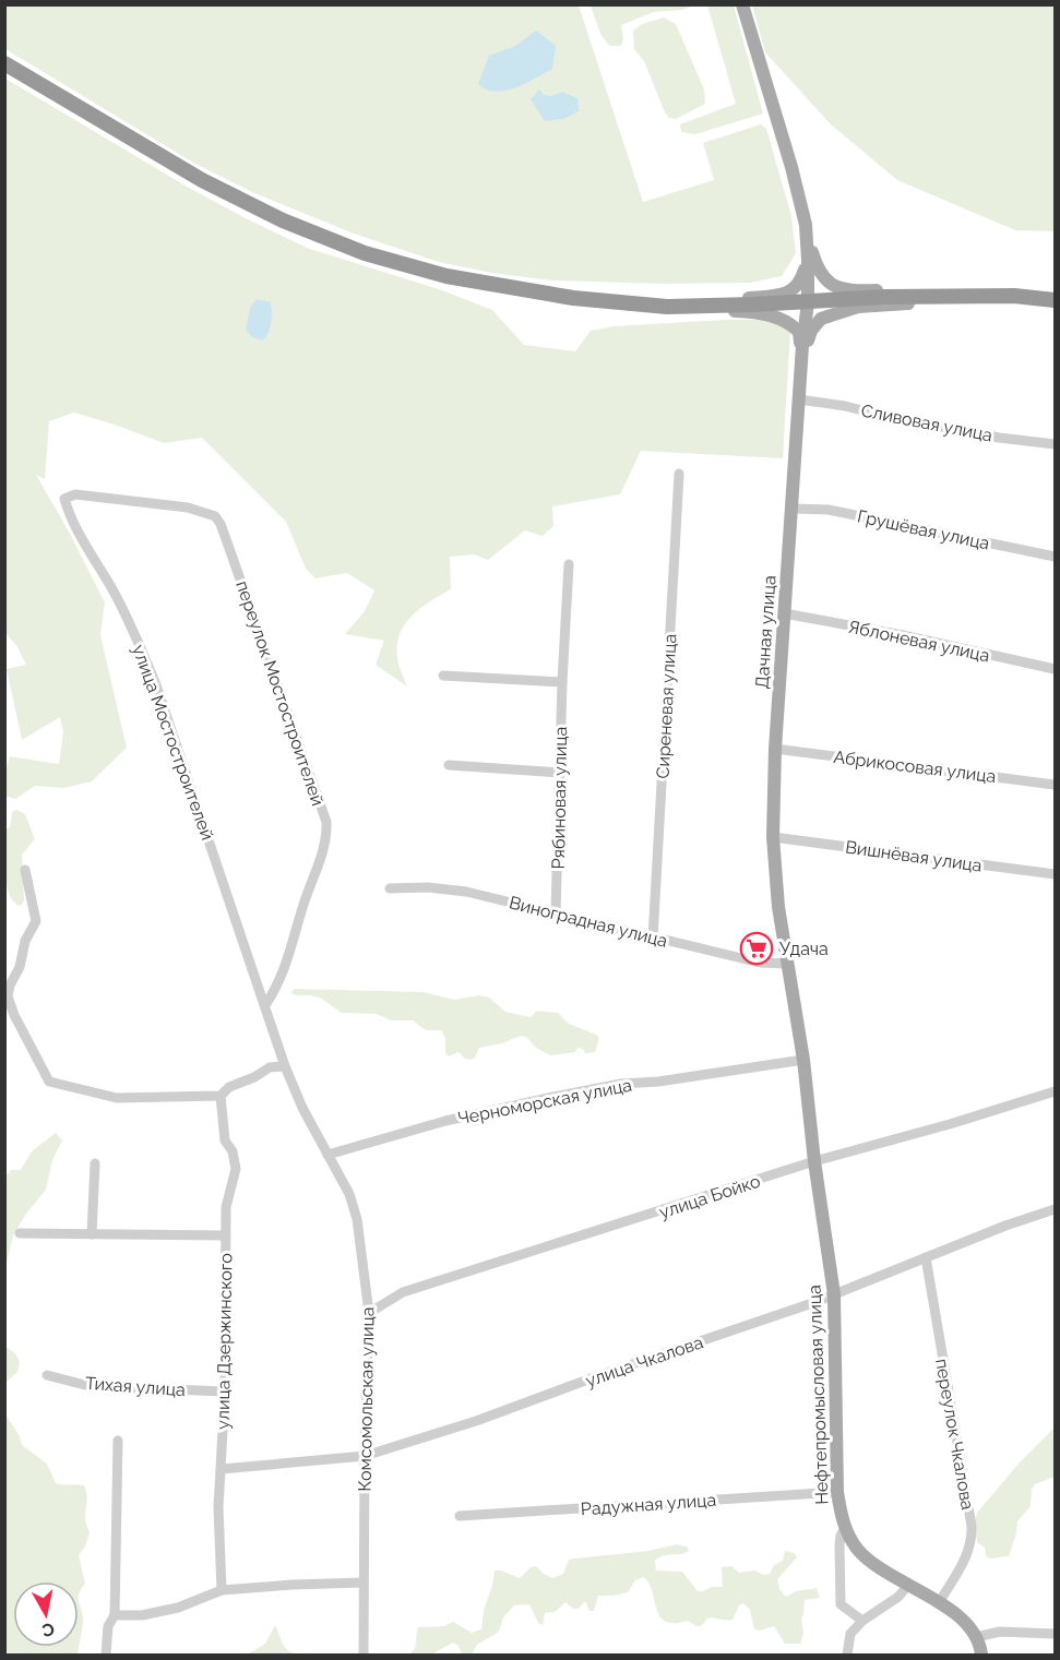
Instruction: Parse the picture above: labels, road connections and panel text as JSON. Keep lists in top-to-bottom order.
{
  "streets": {
    "main road": ["Дачная улица", "Нефтепромысловая улица"],
    "street": [
      "Сливовая улица",
      "Грушёвая улица",
      "Яблоневая улица",
      "переулок Мостостроителей",
      "Сиреневая улица",
      "улица Мостостроителей",
      "Абрикосовая улица",
      "Рябиновая улица",
      "Вишнёвая улица",
      "Виноградная улица",
      "Черноморская улица",
      "улица Бойко",
      "улица Дзержинского",
      "улица Чкалова",
      "Тихая улица",
      "Комсомольская улица",
      "переулок Чкалова",
      "Радужная улица"
    ]
  },
  "crossings": [
    ["Сливовая улица", "Дачная улица"],
    ["Грушёвая улица", "Дачная улица"],
    ["Дачная улица", "Яблоневая улица"],
    ["Дачная улица", "Абрикосовая улица"],
    ["Дачная улица", "Вишнёвая улица"],
    ["Дачная улица", "Виноградная улица"],
    ["Дачная улица", "Нефтепромысловая улица"],
    ["переулок Мостостроителей", "улица Мостостроителей"],
    ["переулок Мостостроителей", "Комсомольская улица"],
    ["Сиреневая улица", "Виноградная улица"],
    ["улица Мостостроителей", "Комсомольская улица"],
    ["Рябиновая улица", "Виноградная улица"],
    ["Виноградная улица", "Нефтепромысловая улица"],
    ["Черноморская улица", "Нефтепромысловая улица"],
    ["Черноморская улица", "Комсомольская улица"],
    ["улица Бойко", "Нефтепромысловая улица"],
    ["улица Бойко", "Комсомольская улица"],
    ["улица Дзержинского", "улица Чкалова"],
    ["улица Дзержинского", "Тихая улица"],
    ["улица Чкалова", "Нефтепромысловая улица"],
    ["улица Чкалова", "Комсомольская улица"],
    ["улица Чкалова", "переулок Чкалова"],
    ["Нефтепромысловая улица", "Радужная улица"]
  ],
  "places": {
    "supermarket": ["Удача"]
  },
  "north": "bottom"
}
